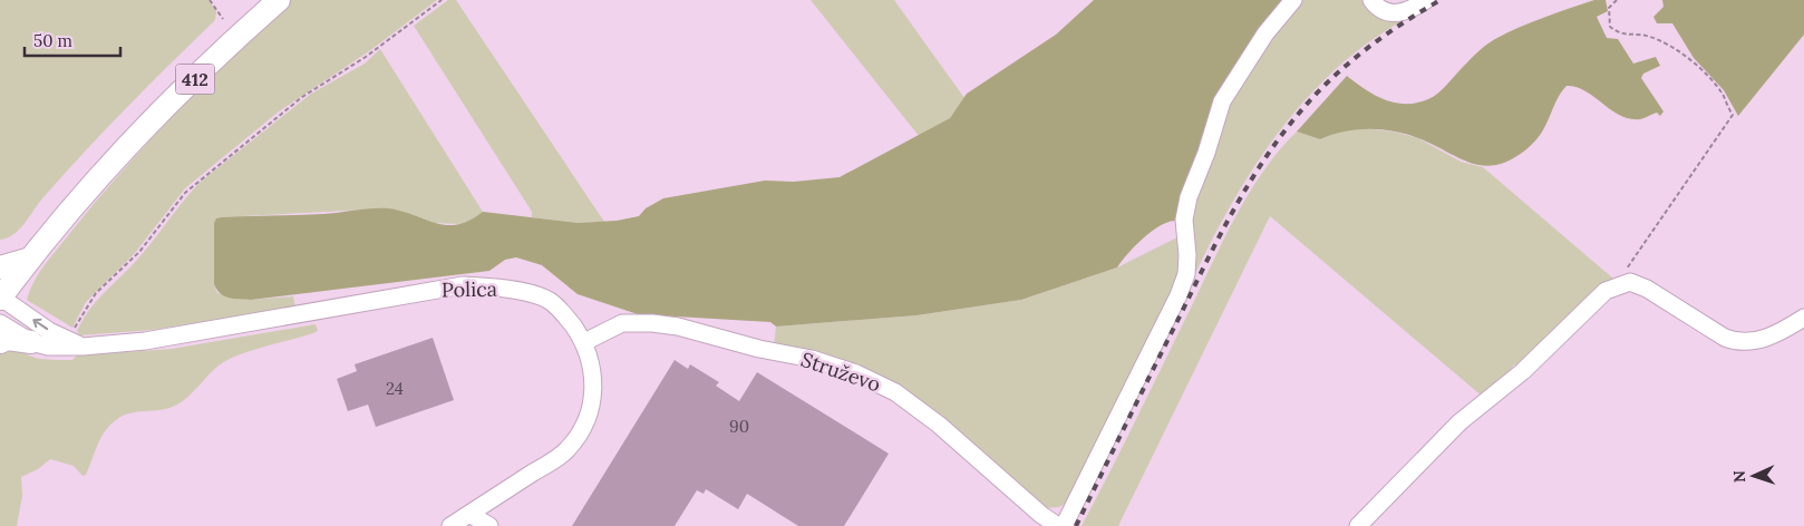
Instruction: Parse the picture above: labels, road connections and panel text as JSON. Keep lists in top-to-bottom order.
{
  "streets": {
    "main road": ["412"],
    "street": ["Polica", "Struževo"]
  },
  "crossings": [
    ["Polica", "Struževo"]
  ],
  "house_numbers": ["24", "90"],
  "scale_bar": "50 m",
  "north": "left"
}
